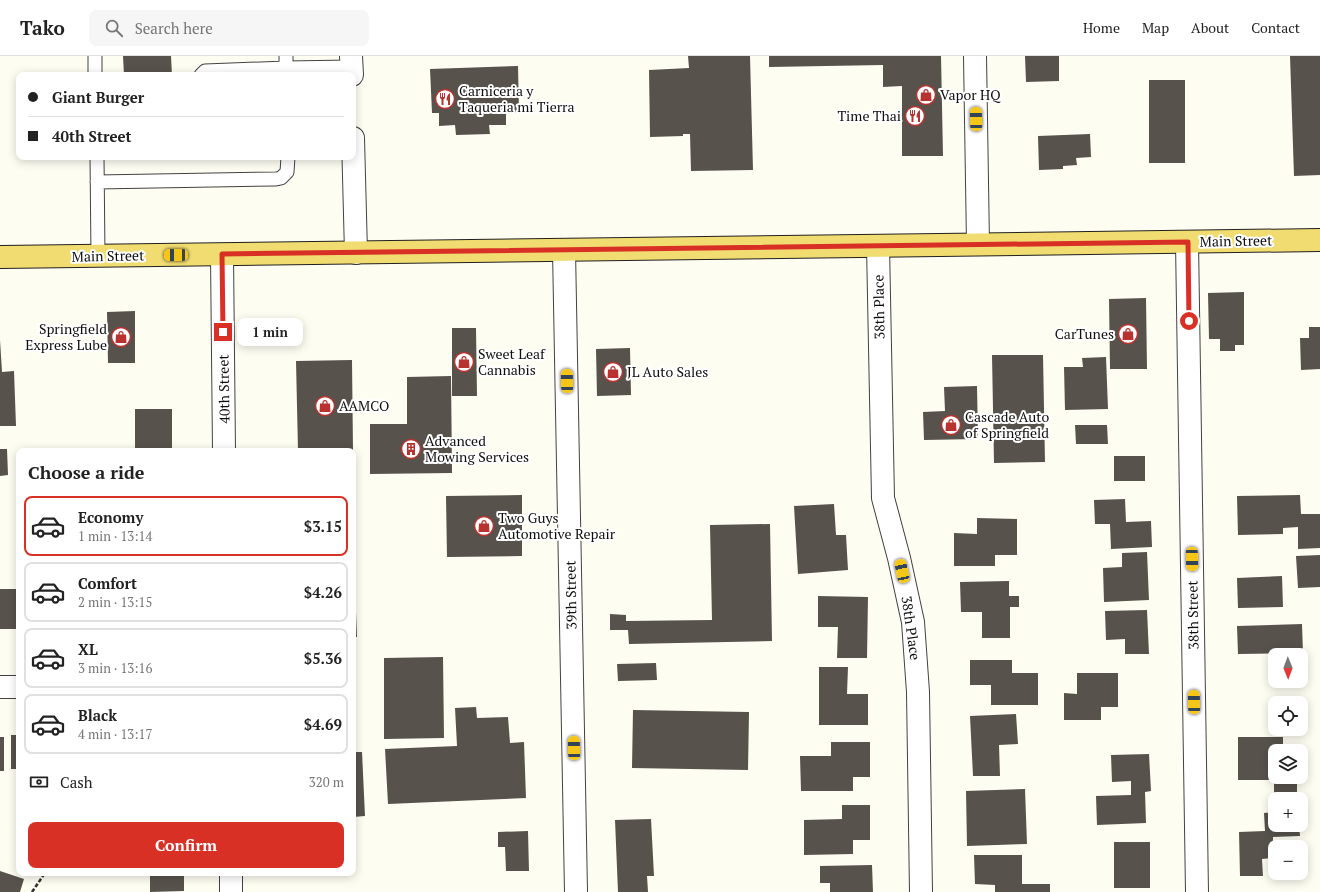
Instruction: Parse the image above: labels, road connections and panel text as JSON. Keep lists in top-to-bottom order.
{
  "streets": {
    "main road": ["Main Street"],
    "street": [
      "38th Place",
      "40th Street",
      "39th Street",
      "38th Street"
    ]
  },
  "crossings": [
    ["Main Street", "38th Place"],
    ["Main Street", "40th Street"],
    ["Main Street", "39th Street"],
    ["Main Street", "38th Street"]
  ],
  "places": {
    "shop": [
      "Vapor HQ",
      "CarTunes",
      "Springfield Express Lube",
      "Sweet Leaf Cannabis",
      "JL Auto Sales",
      "AAMCO",
      "Cascade Auto of Springfield",
      "Two Guys Automotive Repair"
    ],
    "restaurant": ["Carniceria y Taqueria mi Tierra", "Time Thai"],
    "building": ["Advanced Mowing Services"]
  },
  "north": "bottom",
  "page": {
    "header": "Tako",
    "search": "Search here",
    "nav": [
      "Home",
      "Map",
      "About",
      "Contact"
    ],
    "banner": ["Giant Burger", "40th Street"],
    "bubble": "1 min",
    "heading": "Choose a ride",
    "list": [
      {
        "name": "Economy",
        "note": "1 min · 13:14",
        "value": "$3.15"
      },
      {
        "name": "Comfort",
        "note": "2 min · 13:15",
        "value": "$4.26"
      },
      {
        "name": "XL",
        "note": "3 min · 13:16",
        "value": "$5.36"
      },
      {
        "name": "Black",
        "note": "4 min · 13:17",
        "value": "$4.69"
      }
    ],
    "map_buttons": ["+", "−"],
    "pay": ["Cash", "320 m"],
    "buttons": "Confirm"
  }
}
